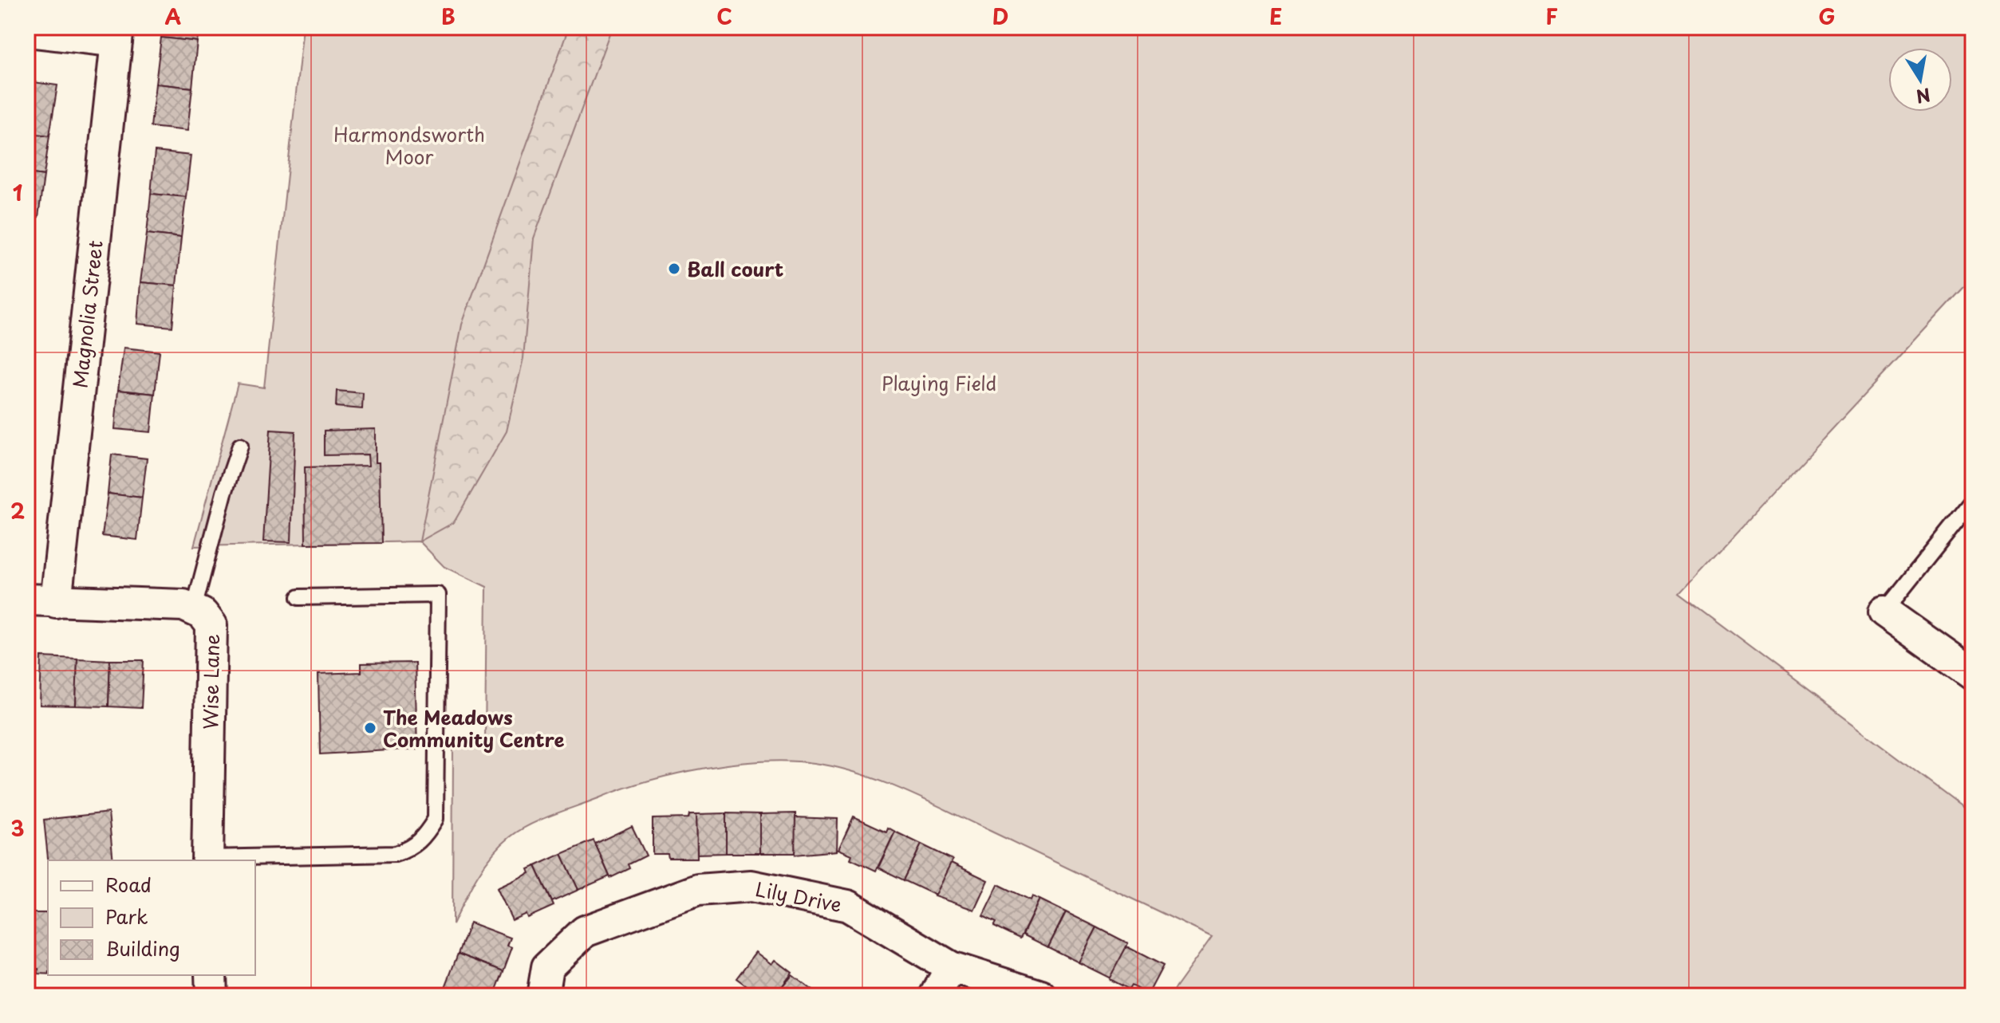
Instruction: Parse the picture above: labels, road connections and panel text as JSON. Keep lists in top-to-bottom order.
{
  "streets": {
    "street": ["Magnolia Street", "Wise Lane", "Lily Drive"]
  },
  "crossings": [
    ["Magnolia Street", "Wise Lane"]
  ],
  "parks": ["Harmondsworth Moor", "Playing Field"],
  "places": ["Ball court", "The Meadows Community Centre"],
  "legend": ["Road", "Park", "Building"],
  "north": "bottom",
  "grid": {
    "columns": [
      "A",
      "B",
      "C",
      "D",
      "E",
      "F",
      "G"
    ],
    "rows": ["1", "2", "3"]
  }
}
